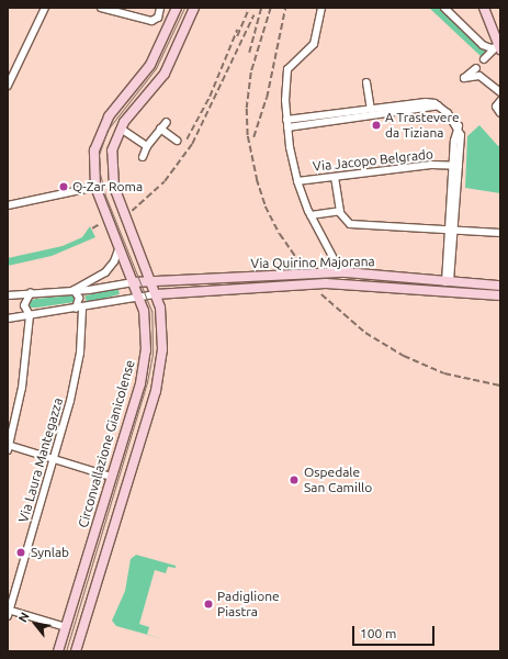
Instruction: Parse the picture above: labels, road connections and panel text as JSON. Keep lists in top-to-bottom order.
{
  "streets": {
    "main road": ["Via Quirino Majorana", "Circonvallazione Gianicolense"],
    "street": ["Via Jacopo Belgrado", "Via Laura Mantegazza"]
  },
  "crossings": [
    ["Via Quirino Majorana", "Circonvallazione Gianicolense"]
  ],
  "places": [
    "A Trastevere da Tiziana",
    "Q-Zar Roma",
    "Ospedale San Camillo",
    "Synlab",
    "Padiglione Piastra"
  ],
  "scale_bar": "100 m",
  "north": "top left"
}
